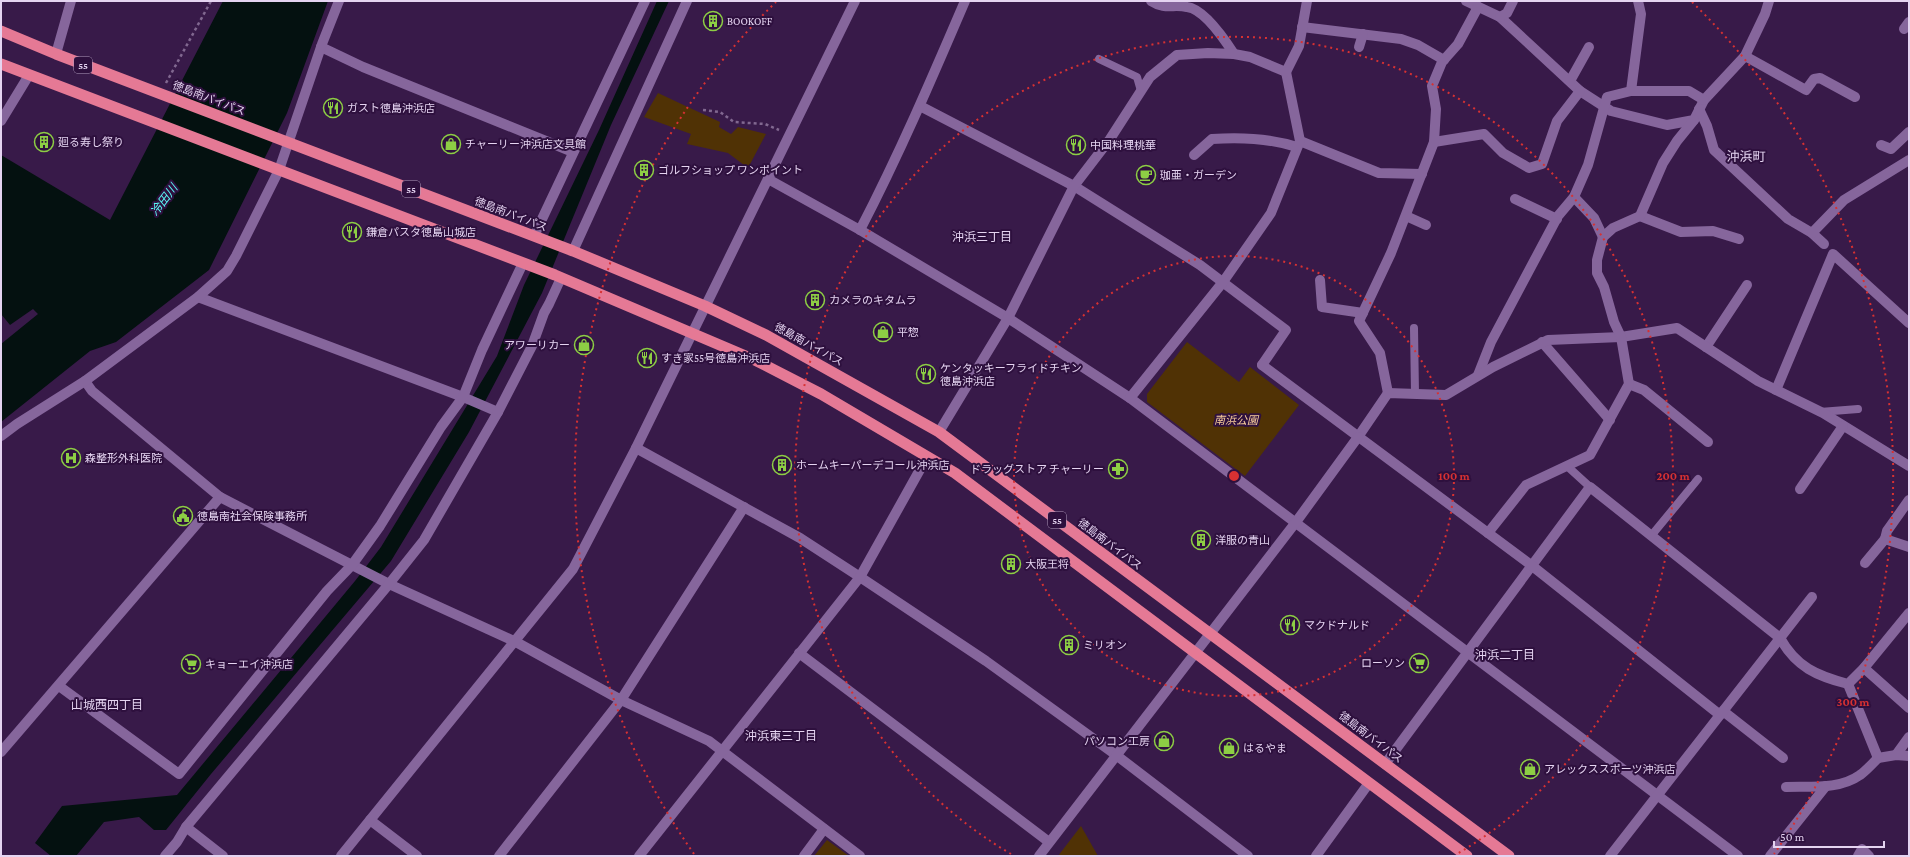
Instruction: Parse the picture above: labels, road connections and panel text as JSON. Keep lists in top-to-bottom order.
{
  "streets": {
    "highway": ["55", "徳島南バイパス"]
  },
  "districts": [
    "沖浜町",
    "沖浜三丁目",
    "沖浜二丁目",
    "山城西四丁目",
    "沖浜東三丁目"
  ],
  "water": ["冷田川"],
  "parks": ["南浜公園"],
  "places": {
    "building": [
      "BOOKOFF",
      "廻る寿し祭り",
      "ゴルフショップ ワンポイント",
      "カメラのキタムラ",
      "ホームキーパーデコール沖浜店",
      "洋服の青山",
      "大阪王将",
      "ミリオン"
    ],
    "restaurant": [
      "ガスト徳島沖浜店",
      "中国料理桃華",
      "鎌倉パスタ徳島山城店",
      "すき家55号徳島沖浜店",
      "ケンタッキーフライドチキン 徳島沖浜店",
      "マクドナルド"
    ],
    "shop": [
      "チャーリー沖浜店文具館",
      "平惣",
      "アワーリカー",
      "パソコン工房",
      "はるやま",
      "アレックススポーツ沖浜店"
    ],
    "cafe": ["珈亜・ガーデン"],
    "hospital": ["森整形外科医院"],
    "pharmacy": ["ドラッグストア チャーリー"],
    "public building": ["徳島南社会保険事務所"],
    "supermarket": ["ローソン", "キョーエイ沖浜店"]
  },
  "scale_bar": "50 m",
  "rings": ["100 m", "200 m", "300 m"]
}
